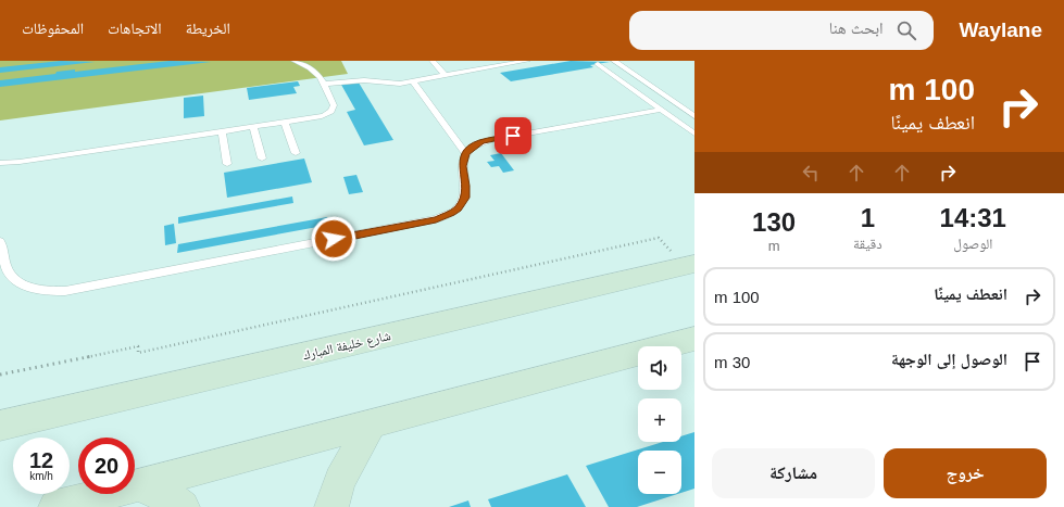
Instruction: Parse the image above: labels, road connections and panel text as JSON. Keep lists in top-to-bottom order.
{
  "streets": {
    "main road": ["شارع خليفة المبارك"]
  },
  "page": {
    "header": "Waylane",
    "search": "ابحث هنا",
    "nav": ["الخريطة", "الاتجاهات", "المحفوظات"],
    "turn": ["100 m", "انعطف يمينًا"],
    "eta": [
      "14:31",
      "الوصول",
      "1",
      "دقيقة",
      "130",
      "m"
    ],
    "list": [
      {
        "name": "انعطف يمينًا",
        "value": "100 m"
      },
      {
        "name": "الوصول إلى الوجهة",
        "value": "30 m"
      }
    ],
    "map_buttons": ["+", "−"],
    "speed": "12 km/h",
    "limit": "20",
    "buttons": ["خروج", "مشاركة"]
  }
}
